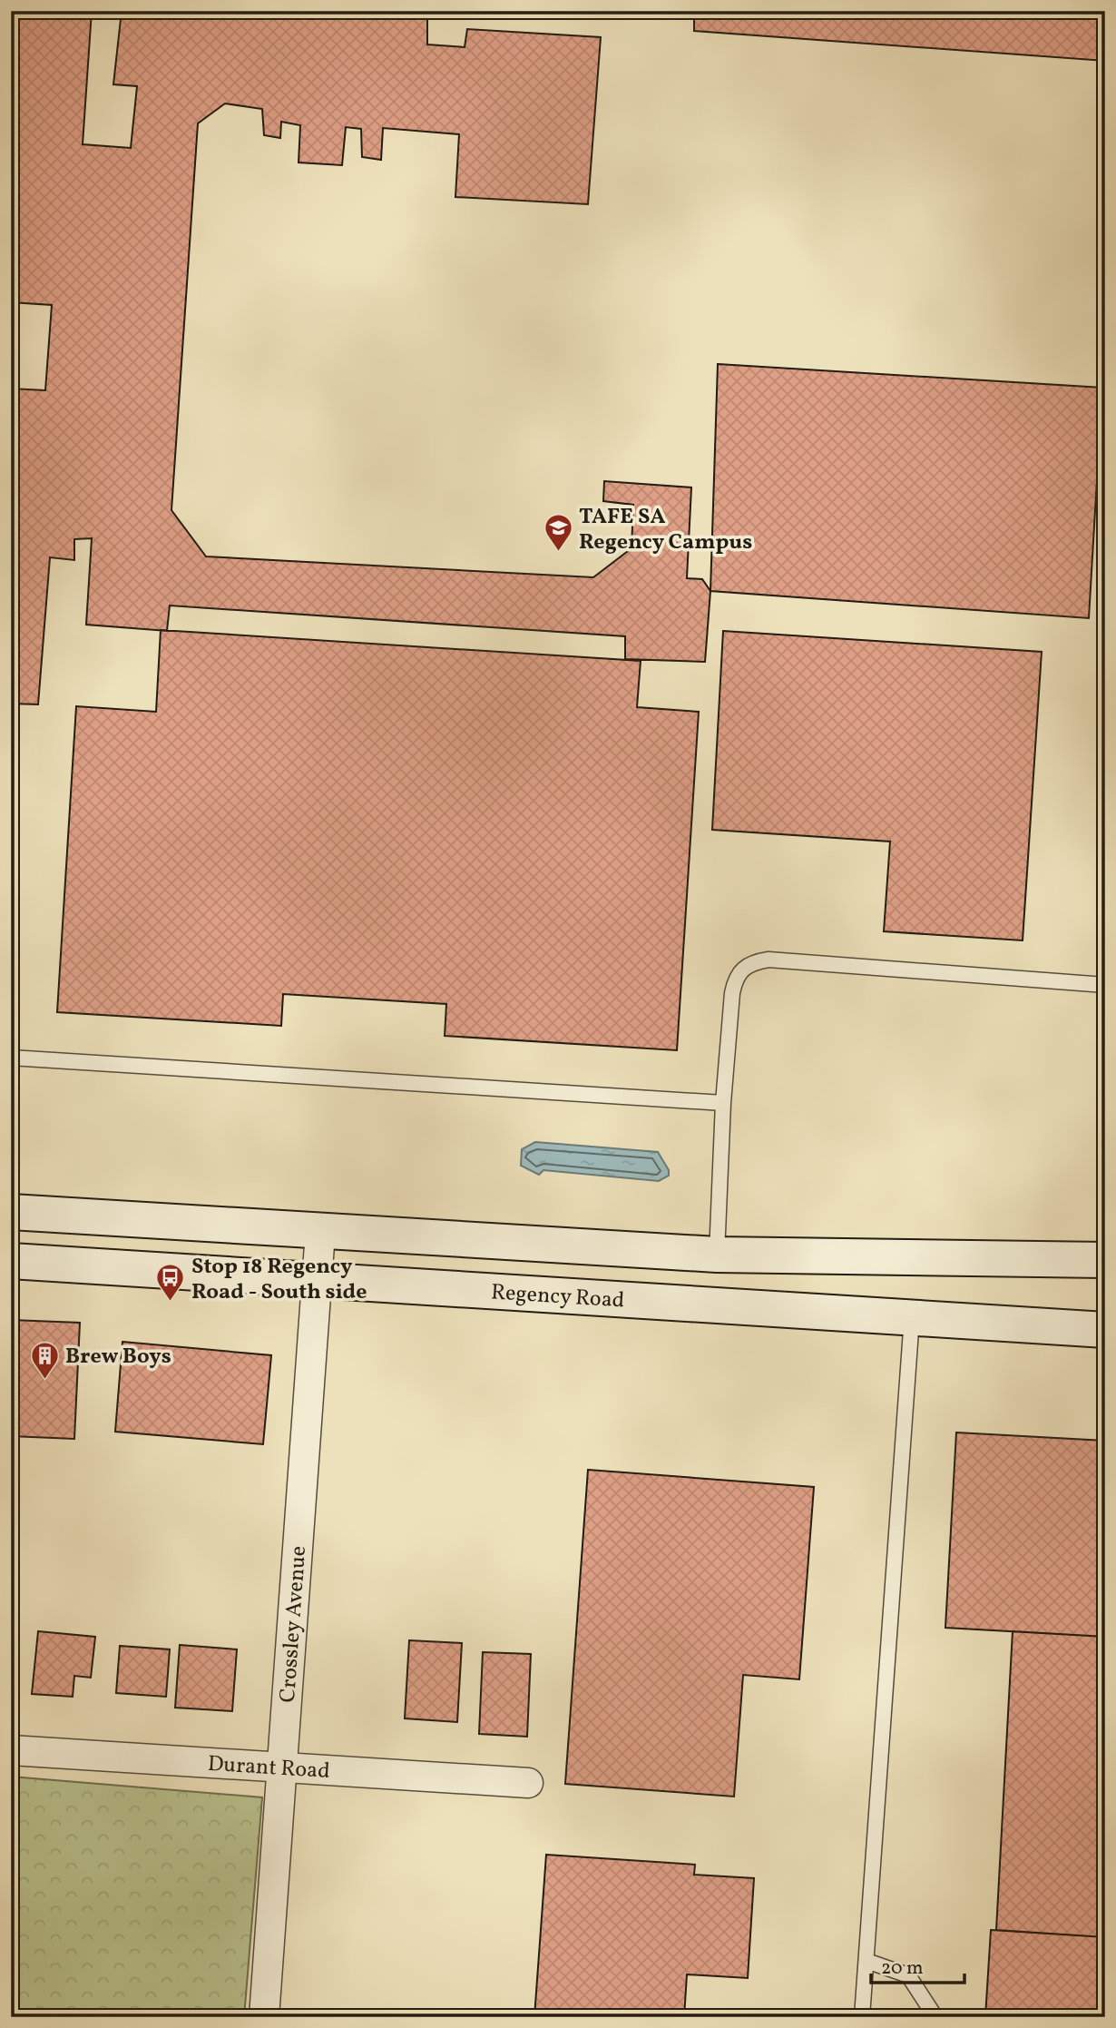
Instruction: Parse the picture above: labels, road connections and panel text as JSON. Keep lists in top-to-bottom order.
{
  "streets": {
    "main road": ["Regency Road"],
    "street": ["Crossley Avenue", "Durant Road"]
  },
  "crossings": [
    ["Regency Road", "Crossley Avenue"],
    ["Crossley Avenue", "Durant Road"]
  ],
  "places": {
    "school or university": ["TAFE SA Regency Campus"],
    "bus stop": ["Stop 18 Regency Road - South side"],
    "building": ["Brew Boys"]
  },
  "scale_bar": "20 m"
}
